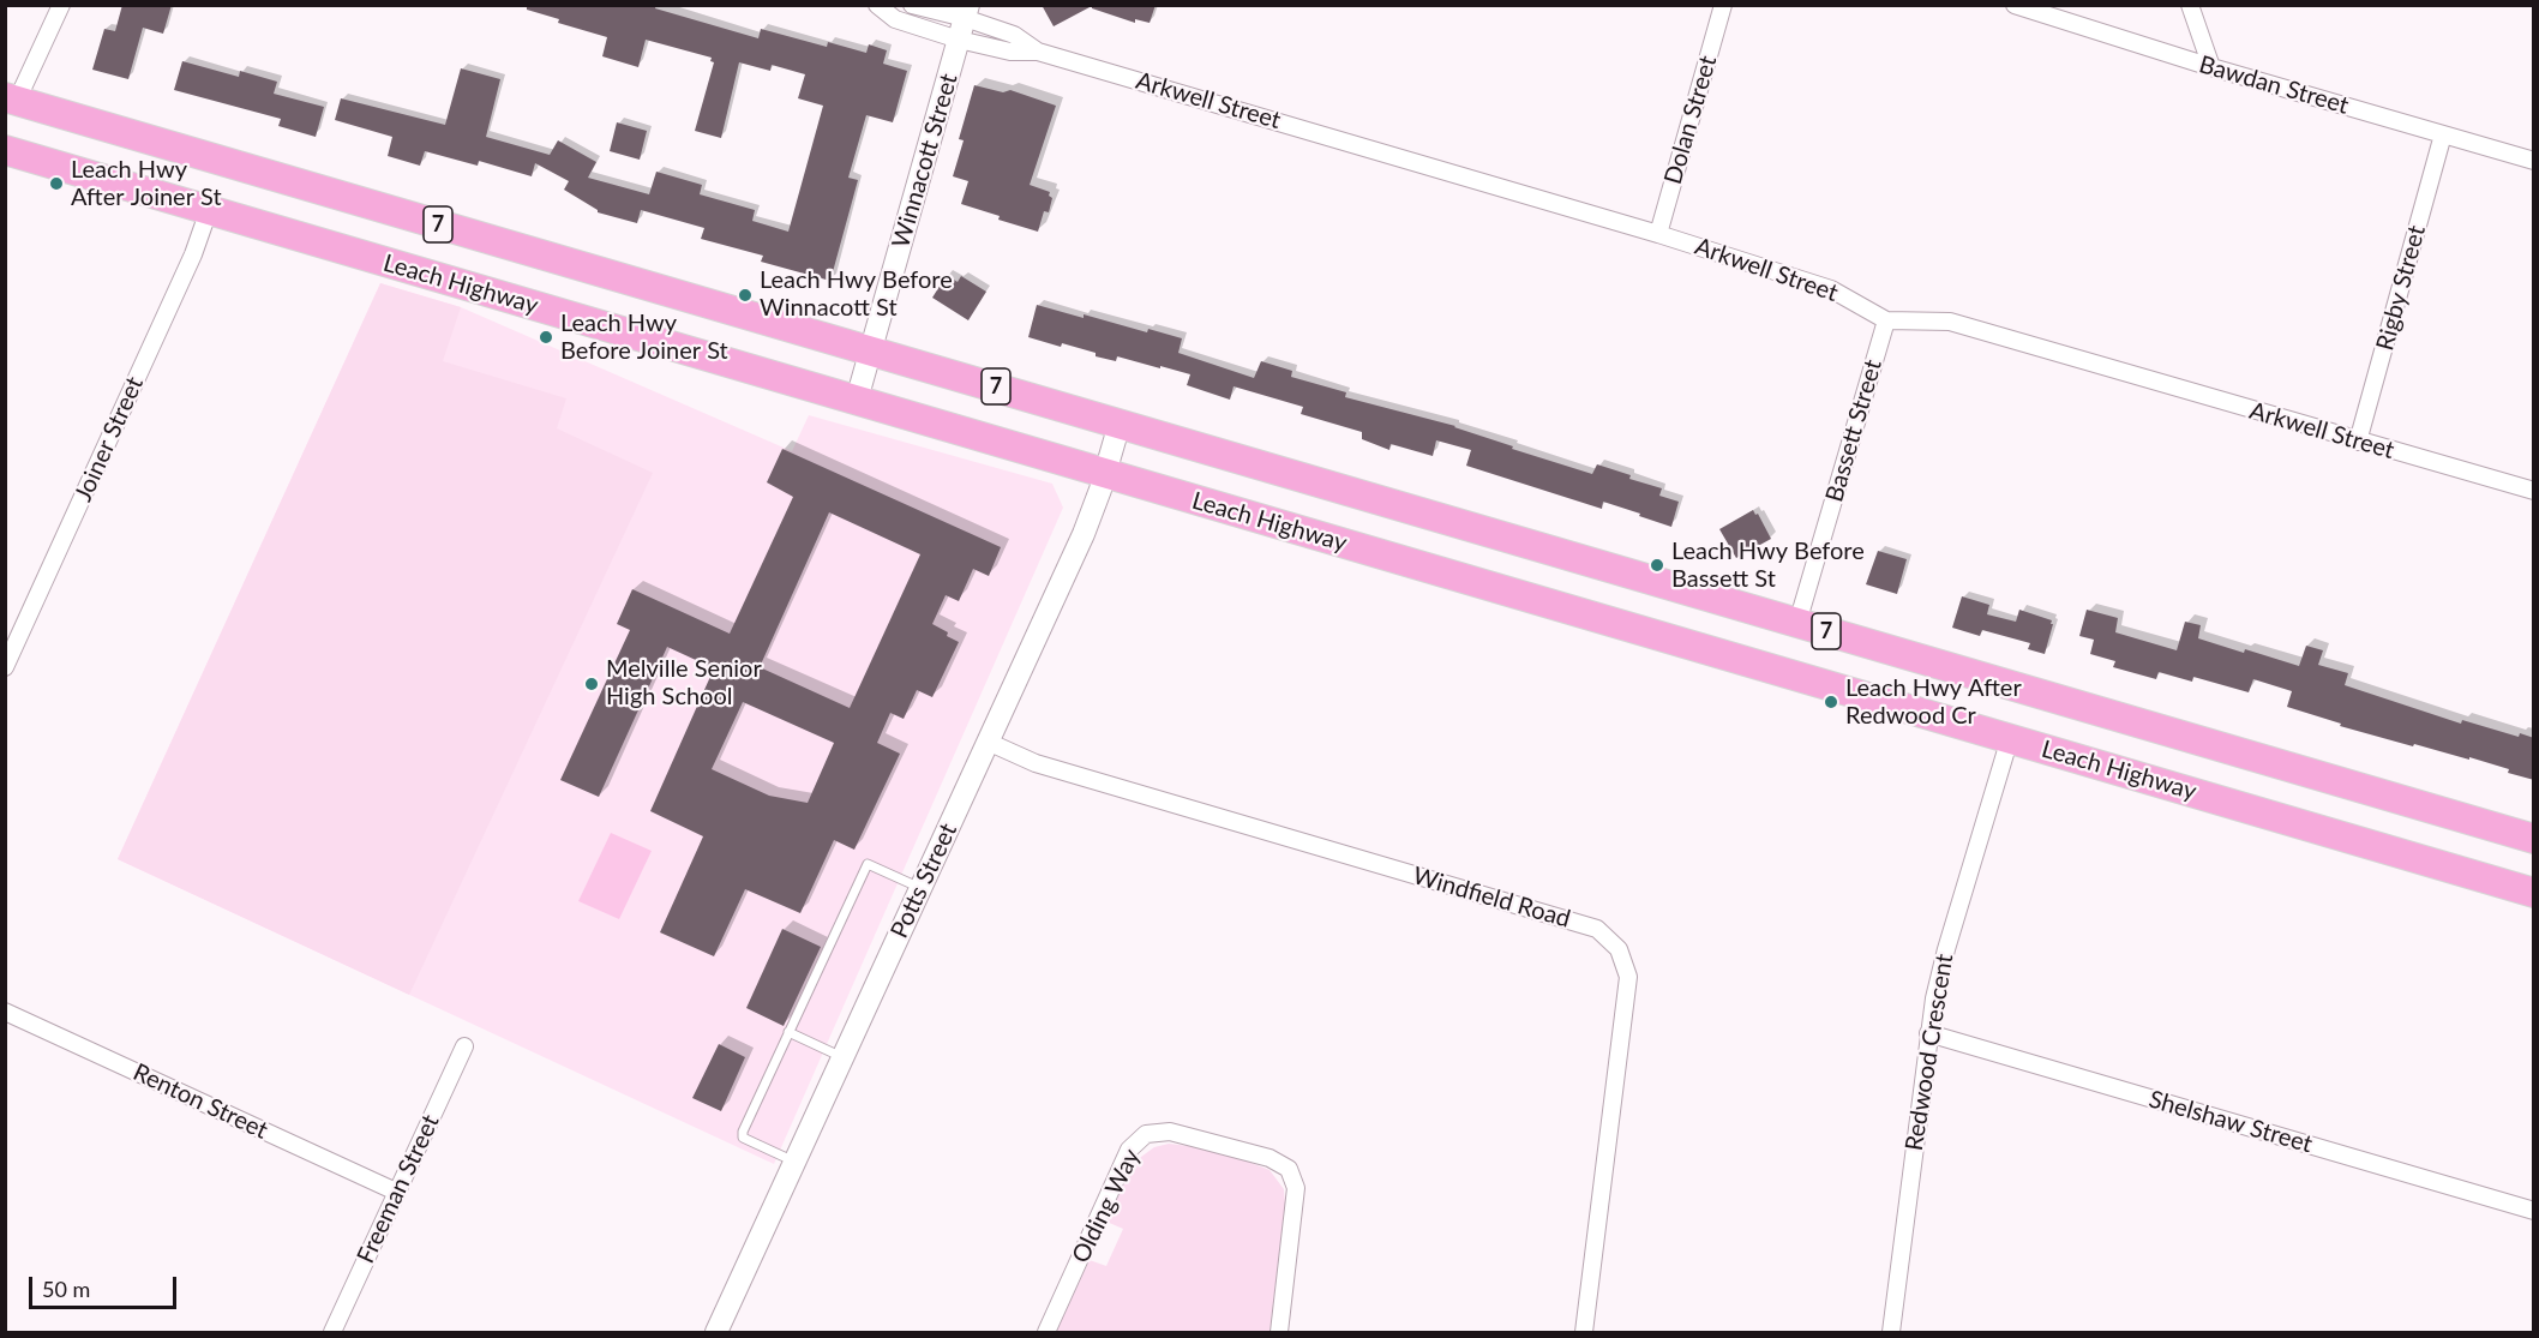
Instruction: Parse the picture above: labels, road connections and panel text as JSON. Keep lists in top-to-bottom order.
{
  "streets": {
    "highway": ["7", "Leach Highway"],
    "street": [
      "Bawdan Street",
      "Arkwell Street",
      "Dolan Street",
      "Winnacott Street",
      "Rigby Street",
      "Bassett Street",
      "Joiner Street",
      "Potts Street",
      "Windfield Road",
      "Redwood Crescent",
      "Renton Street",
      "Shelshaw Street",
      "Freeman Street",
      "Olding Way"
    ]
  },
  "crossings": [
    ["Bawdan Street", "Rigby Street"],
    ["Arkwell Street", "Dolan Street"],
    ["Arkwell Street", "Winnacott Street"],
    ["Arkwell Street", "Rigby Street"],
    ["Arkwell Street", "Bassett Street"],
    ["Winnacott Street", "7"],
    ["Winnacott Street", "Leach Highway"],
    ["7", "Bassett Street"],
    ["7", "Potts Street"],
    ["Leach Highway", "Joiner Street"],
    ["Leach Highway", "Potts Street"],
    ["Leach Highway", "Redwood Crescent"],
    ["Potts Street", "Windfield Road"],
    ["Redwood Crescent", "Shelshaw Street"],
    ["Renton Street", "Freeman Street"]
  ],
  "places": [
    "Leach Hwy After Joiner St",
    "Leach Hwy Before Winnacott St",
    "Leach Hwy Before Joiner St",
    "Leach Hwy Before Bassett St",
    "Melville Senior High School",
    "Leach Hwy After Redwood Cr"
  ],
  "scale_bar": "50 m"
}
